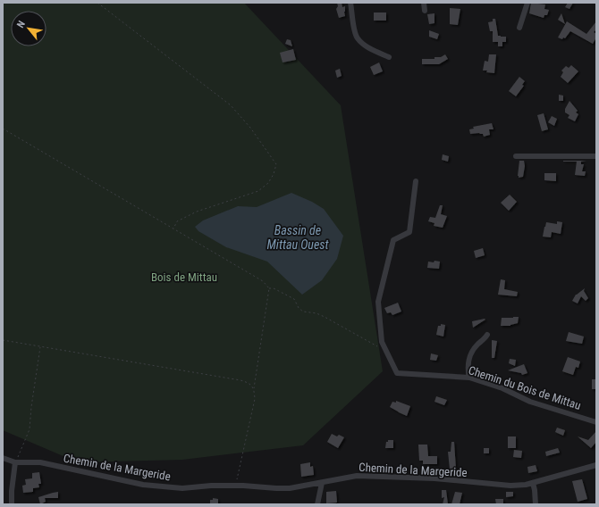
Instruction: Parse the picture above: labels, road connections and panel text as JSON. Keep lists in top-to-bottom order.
{
  "streets": {
    "street": ["Chemin du Bois de Mittau", "Chemin de la Margeride"]
  },
  "water": ["Bassin de Mittau Ouest"],
  "parks": ["Bois de Mittau"],
  "north": "top left"
}
